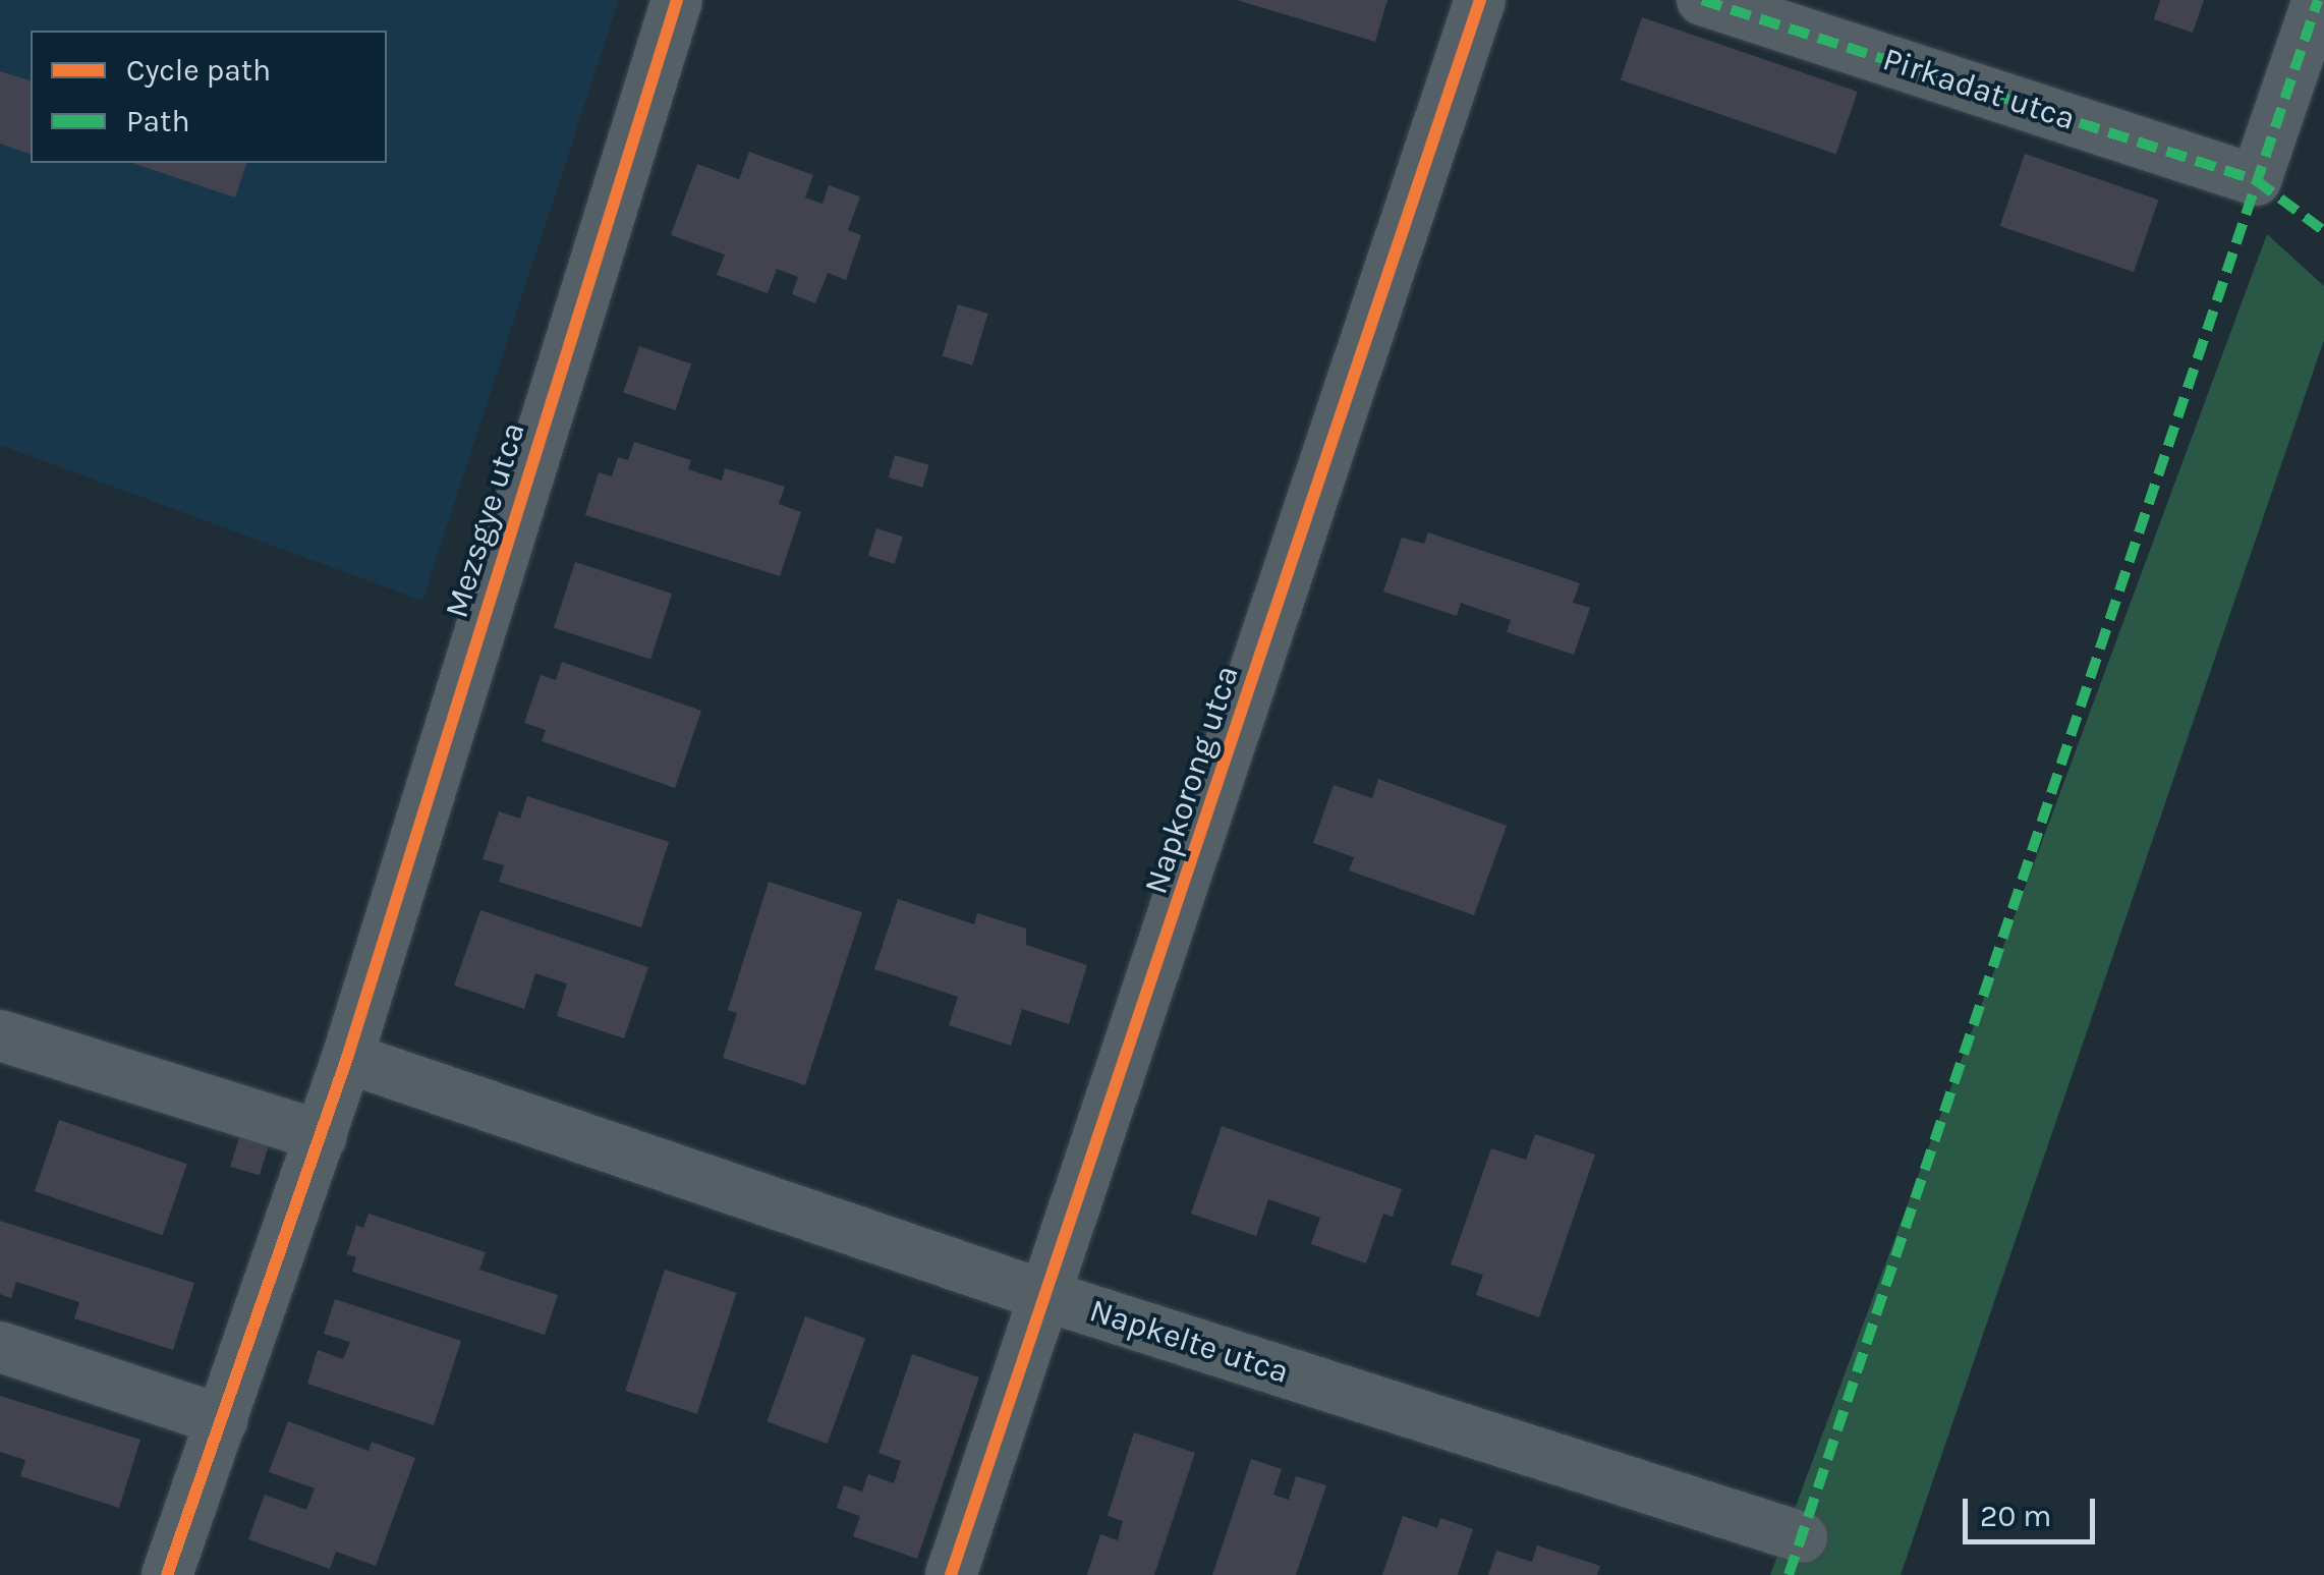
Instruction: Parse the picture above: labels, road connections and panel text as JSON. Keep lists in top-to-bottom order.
{
  "streets": {
    "street": [
      "Pirkadat utca",
      "Mezsgye utca",
      "Napkorong utca",
      "Napkelte utca"
    ]
  },
  "crossings": [
    ["Mezsgye utca", "Napkelte utca"],
    ["Napkorong utca", "Napkelte utca"]
  ],
  "legend": ["Cycle path", "Path"],
  "scale_bar": "20 m"
}
